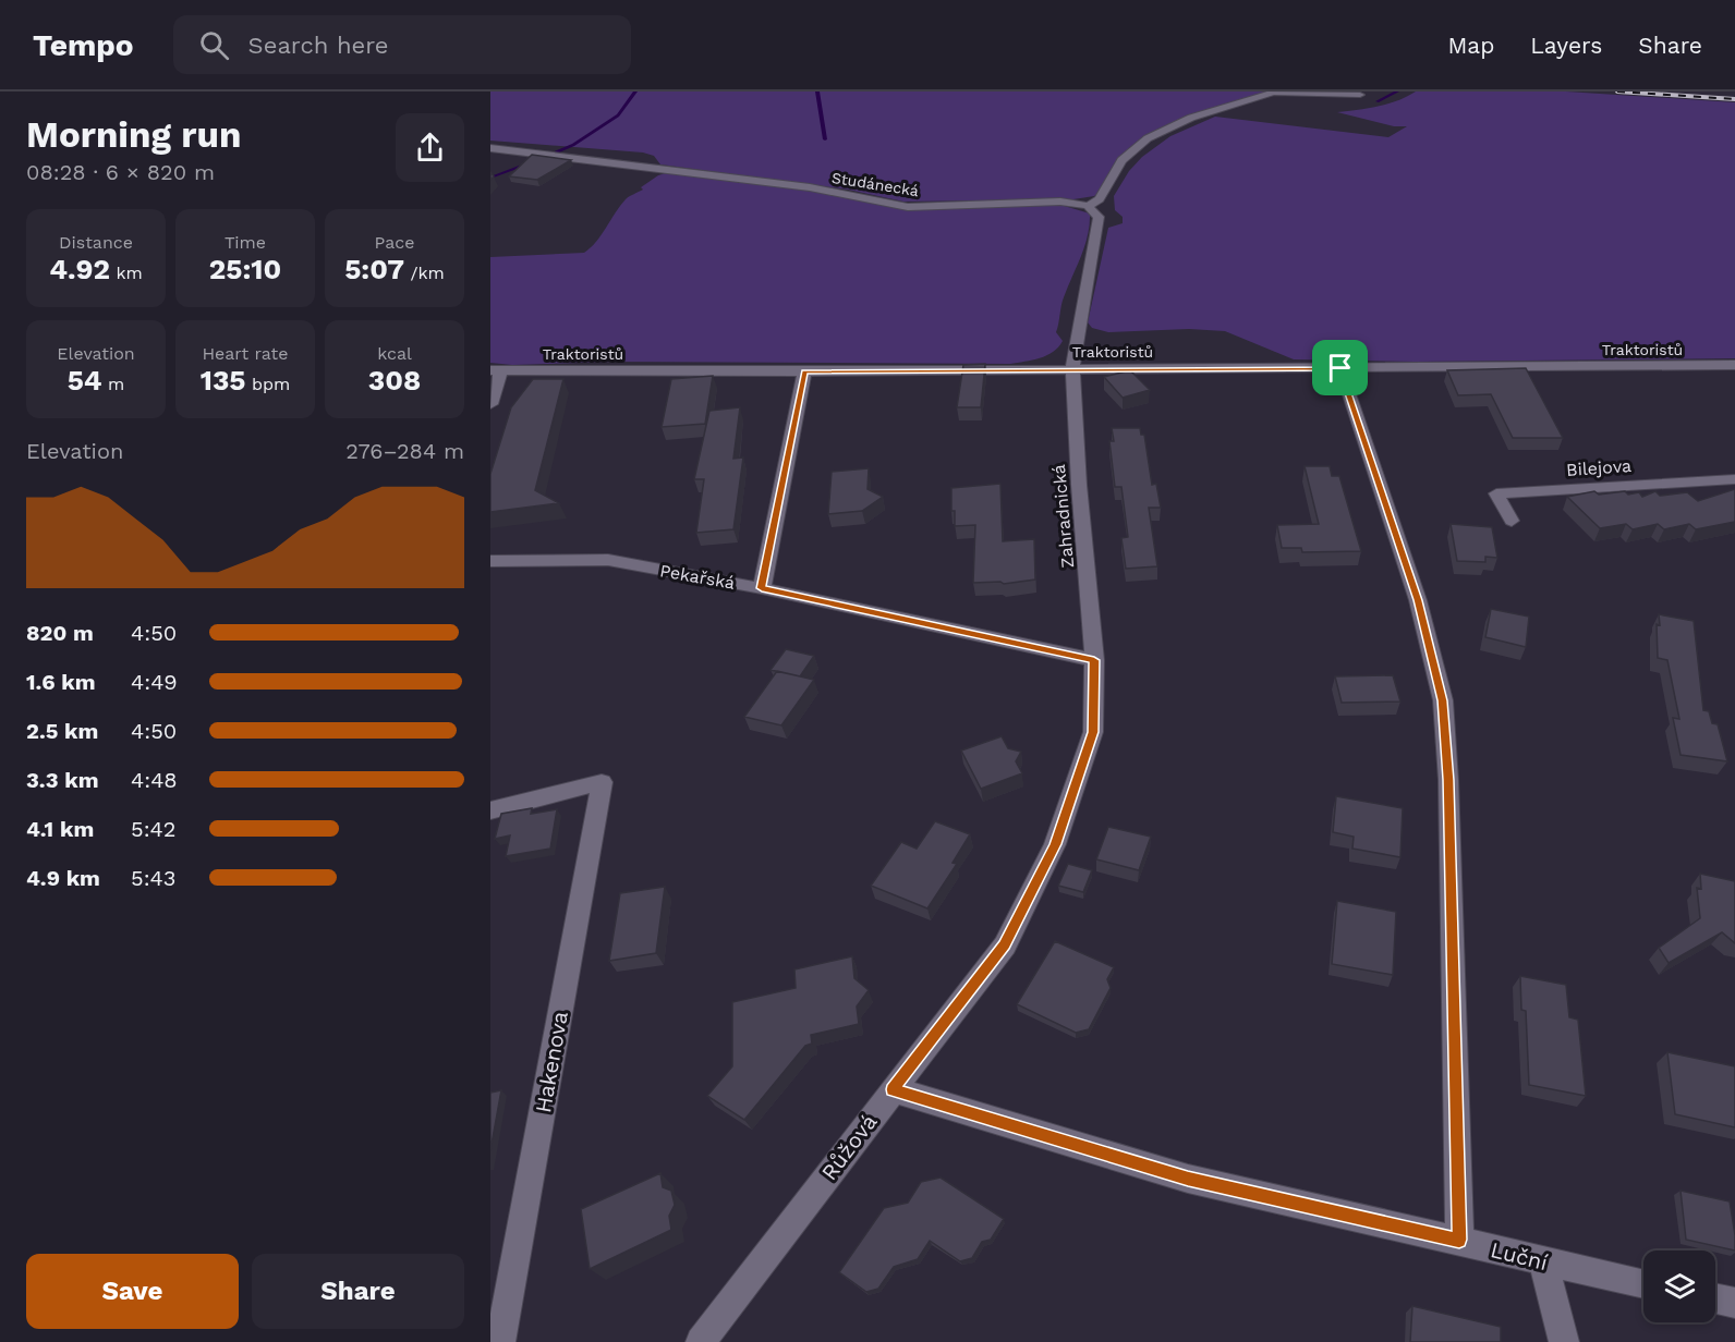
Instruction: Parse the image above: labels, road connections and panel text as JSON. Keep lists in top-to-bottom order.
{
  "streets": {
    "street": [
      "Studánecká",
      "Traktoristů",
      "Bilejova",
      "Zahradnická",
      "Pekařská",
      "Hakenova",
      "Růžová",
      "Luční"
    ]
  },
  "crossings": [
    ["Traktoristů", "Zahradnická"],
    ["Zahradnická", "Pekařská"],
    ["Zahradnická", "Růžová"],
    ["Pekařská", "Růžová"],
    ["Růžová", "Luční"]
  ],
  "page": {
    "header": "Tempo",
    "search": "Search here",
    "nav": ["Map", "Layers", "Share"],
    "heading": ["Morning run", "08:28 · 6 × 820 m"],
    "stats": [
      ["Distance", "4.92 km"],
      ["Time", "25:10"],
      ["Pace", "5:07 /km"],
      ["Elevation", "54 m"],
      ["Heart rate", "135 bpm"],
      ["kcal", "308"]
    ],
    "chart": ["Elevation", "276–284 m"],
    "list": [
      {
        "name": "820 m",
        "note": "4:50"
      },
      {
        "name": "1.6 km",
        "note": "4:49"
      },
      {
        "name": "2.5 km",
        "note": "4:50"
      },
      {
        "name": "3.3 km",
        "note": "4:48"
      },
      {
        "name": "4.1 km",
        "note": "5:42"
      },
      {
        "name": "4.9 km",
        "note": "5:43"
      }
    ],
    "buttons": ["Save", "Share"]
  }
}
